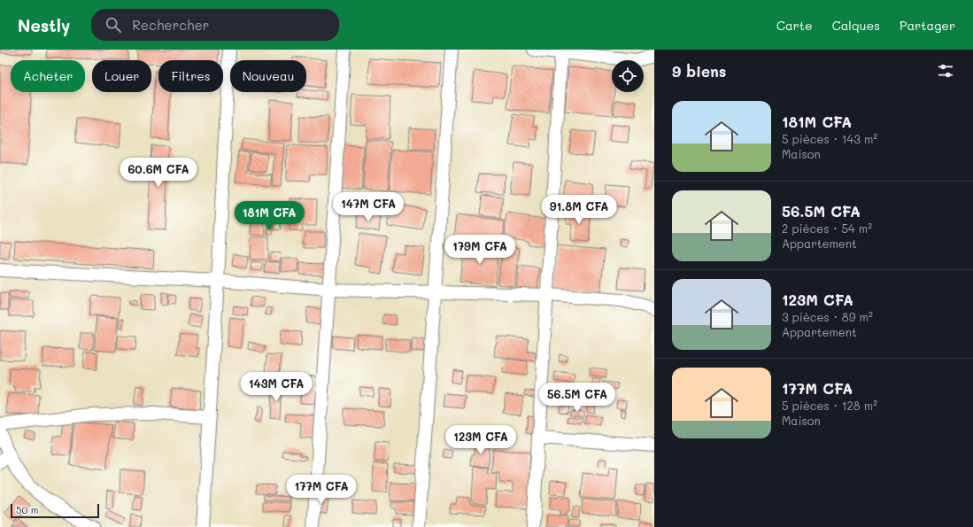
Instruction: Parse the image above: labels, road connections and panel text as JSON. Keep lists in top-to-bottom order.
{
  "scale_bar": "50 m",
  "page": {
    "header": "Nestly",
    "search": "Rechercher",
    "nav": ["Carte", "Calques", "Partager"],
    "heading": "9 biens",
    "chip": [
      "Acheter",
      "Louer",
      "Filtres",
      "Nouveau"
    ],
    "list": [
      {
        "name": "181M CFA",
        "note": "5 pièces · 143 m² · Maison"
      },
      {
        "name": "56.5M CFA",
        "note": "2 pièces · 54 m² · Appartement"
      },
      {
        "name": "123M CFA",
        "note": "3 pièces · 89 m² · Appartement"
      },
      {
        "name": "177M CFA",
        "note": "5 pièces · 128 m² · Maison"
      }
    ],
    "price": [
      "60.6M CFA",
      "147M CFA",
      "91.8M CFA",
      "181M CFA",
      "179M CFA",
      "143M CFA",
      "56.5M CFA",
      "123M CFA",
      "177M CFA"
    ],
    "scale": "50 m"
  }
}
